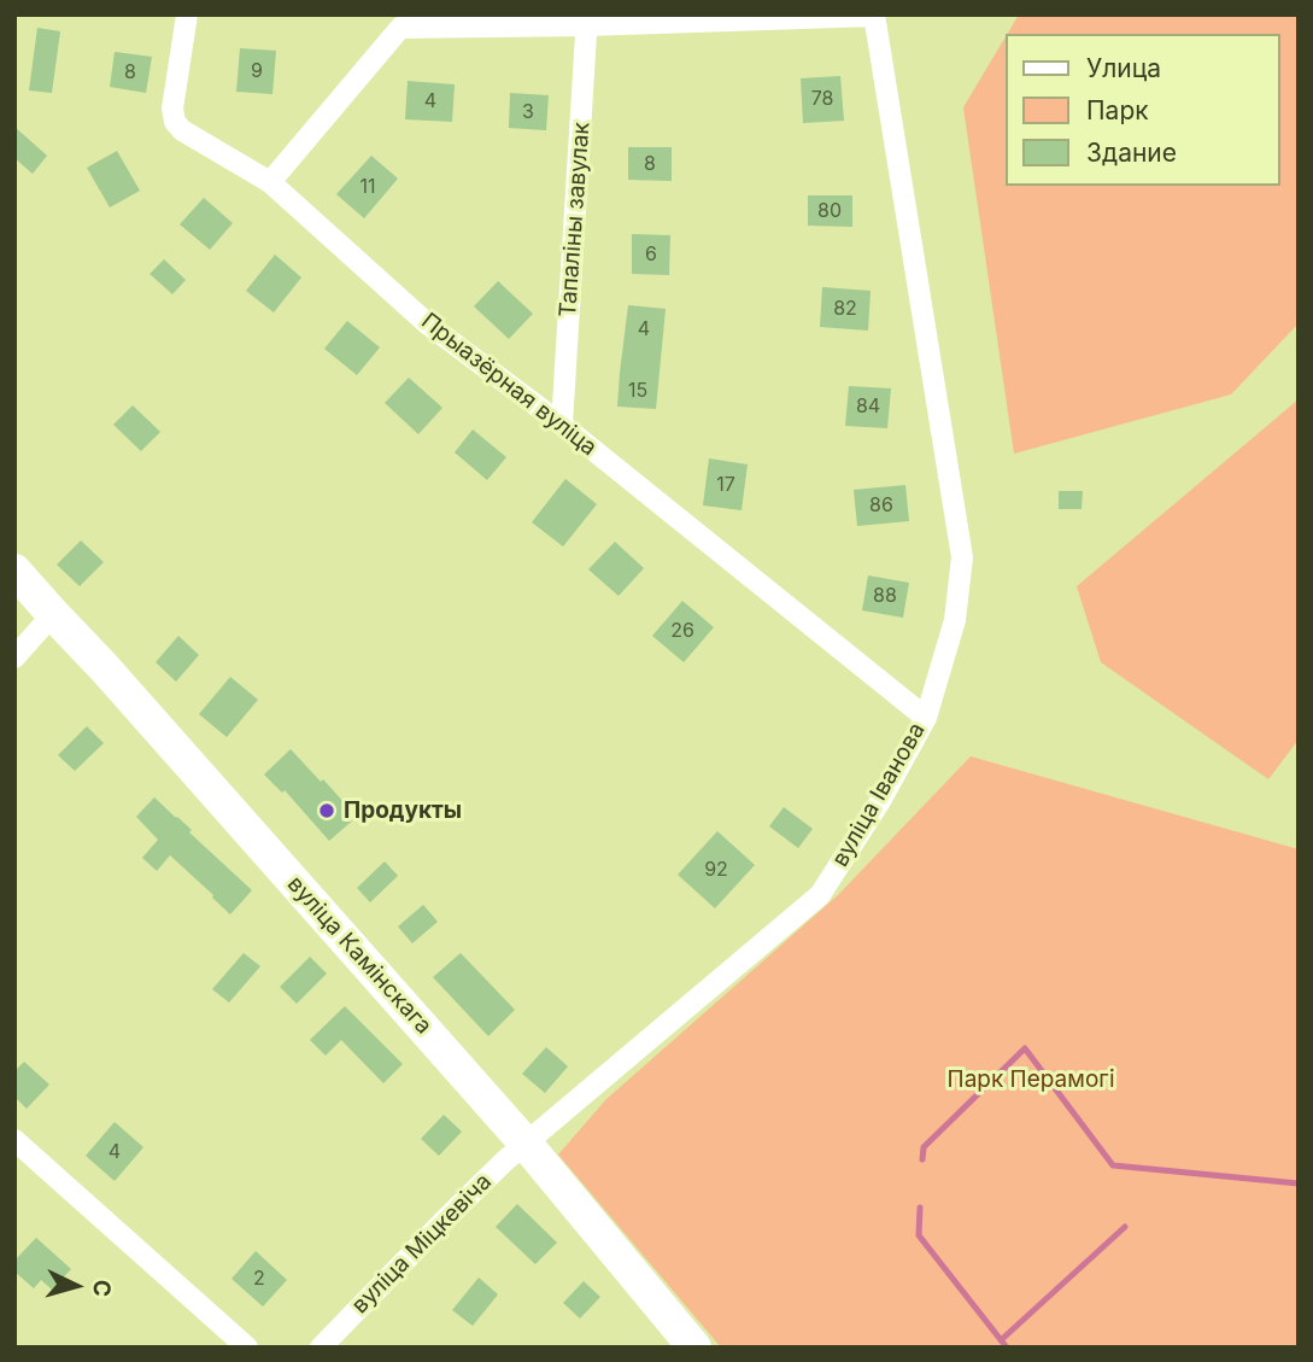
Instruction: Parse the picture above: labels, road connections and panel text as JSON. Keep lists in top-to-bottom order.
{
  "streets": {
    "main road": ["вуліца Камінскага"],
    "street": [
      "Тапаліны завулак",
      "Прыазёрная вуліца",
      "вуліца Іванова",
      "вуліца Міцкевіча"
    ]
  },
  "crossings": [
    ["Тапаліны завулак", "Прыазёрная вуліца"],
    ["Прыазёрная вуліца", "вуліца Іванова"],
    ["вуліца Іванова", "вуліца Камінскага"],
    ["вуліца Іванова", "вуліца Міцкевіча"],
    ["вуліца Камінскага", "вуліца Міцкевіча"]
  ],
  "parks": ["Парк Перамогі"],
  "places": ["Продукты"],
  "house_numbers": [
    "9",
    "8",
    "78",
    "4",
    "3",
    "8",
    "11",
    "80",
    "6",
    "82",
    "4",
    "15",
    "84",
    "17",
    "86",
    "88",
    "26",
    "92",
    "4",
    "2"
  ],
  "legend": ["Улица", "Парк", "Здание"],
  "north": "right"
}
